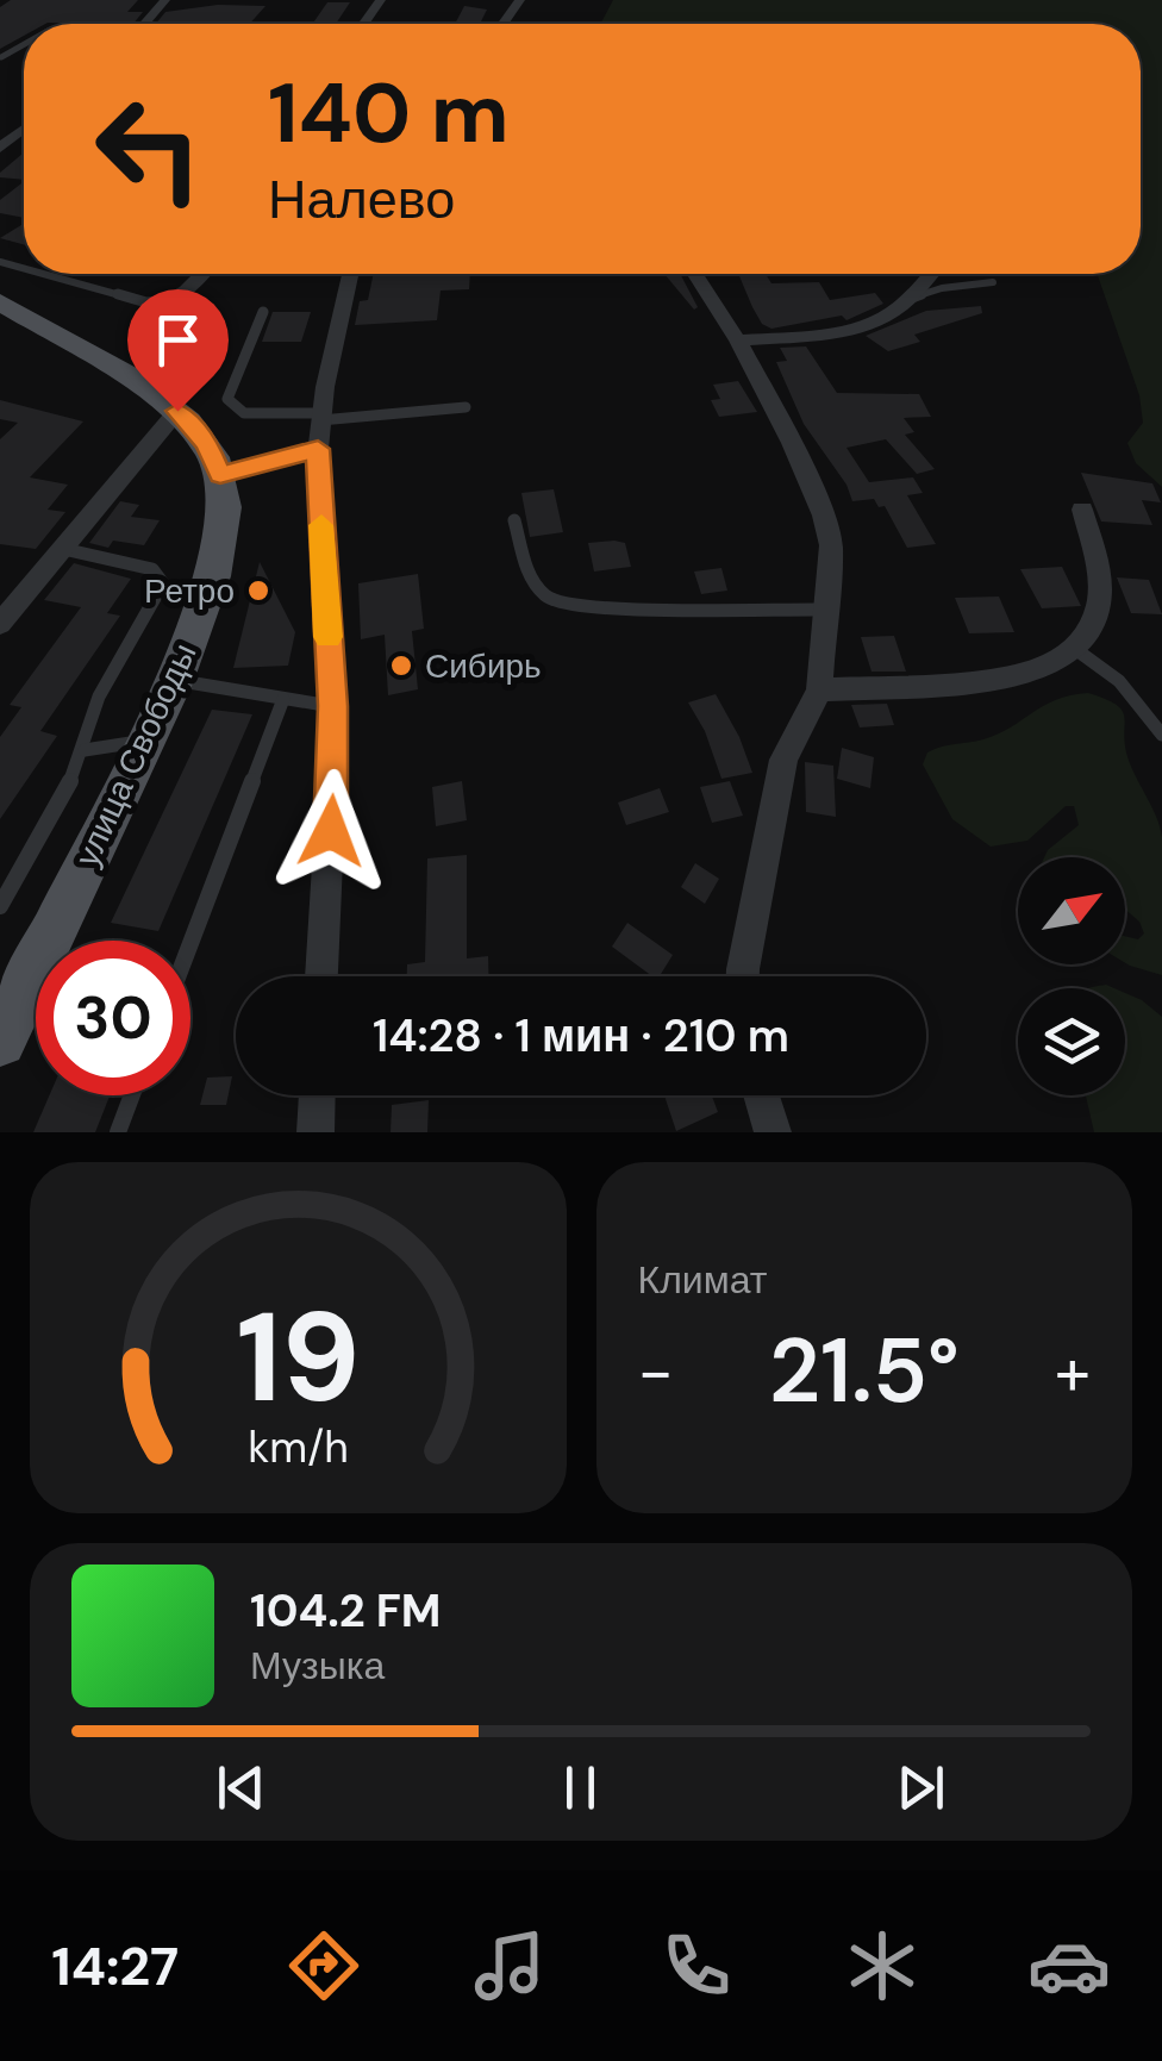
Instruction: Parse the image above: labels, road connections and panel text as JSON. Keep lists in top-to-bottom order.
{
  "streets": {
    "main road": ["улица Свободы"]
  },
  "places": ["Ретро", "Сибирь"],
  "north": "top right",
  "page": {
    "turn": ["140 m", "Налево"],
    "limit": "30",
    "trip": "14:28 · 1 мин · 210 m",
    "tile": "Климат",
    "heat": ["−", "21.5°", "+"],
    "song": ["104.2 FM", "Музыка"],
    "tabs": "14:27",
    "gauge": ["19", "km/h"]
  }
}
